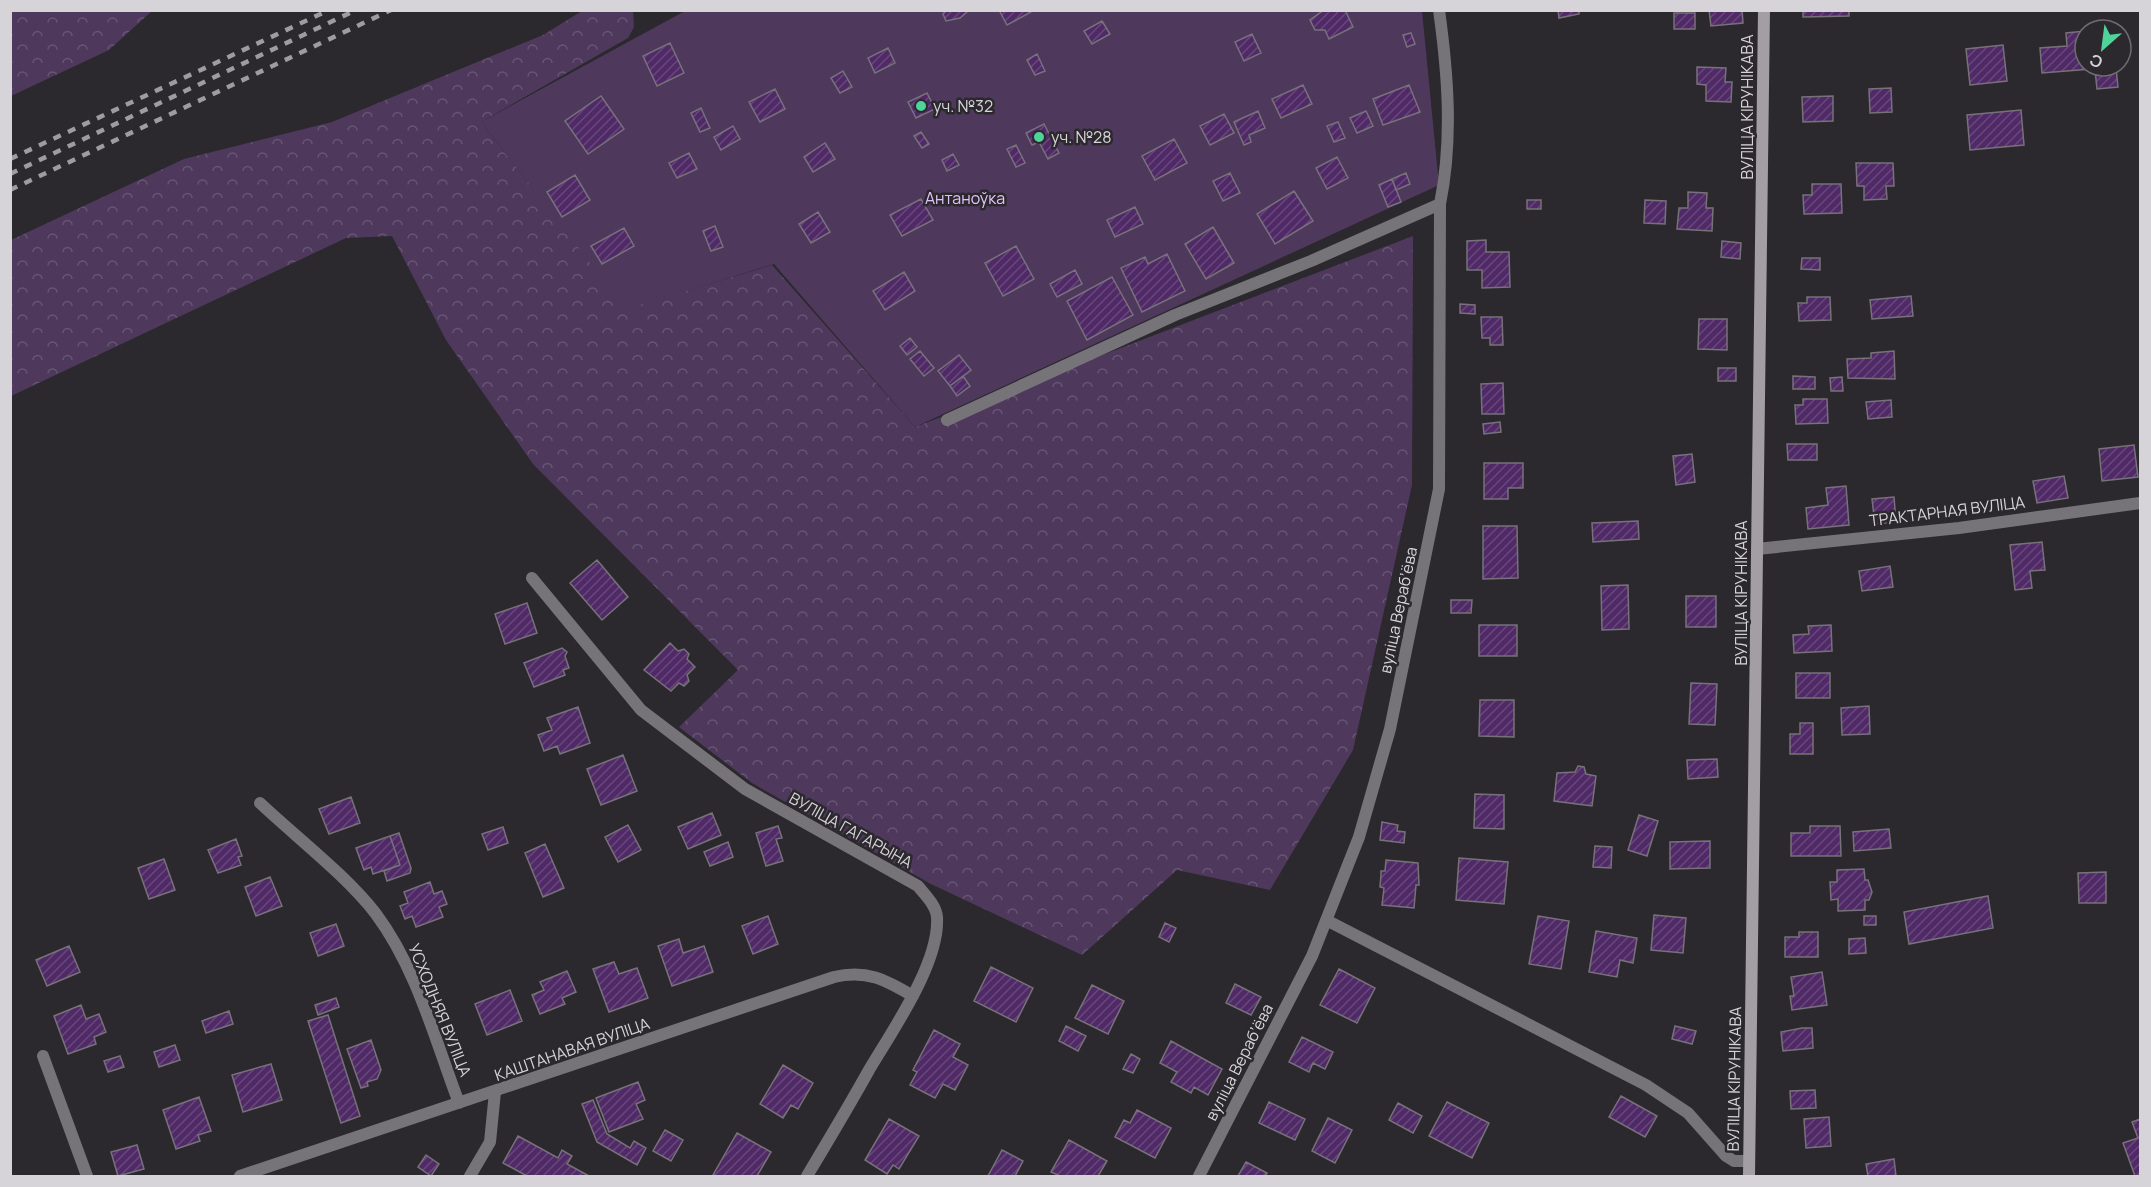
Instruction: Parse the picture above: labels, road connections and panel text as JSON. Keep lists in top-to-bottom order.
{
  "streets": {
    "street": [
      "ВУЛІЦА КІРУНІКАВА",
      "ТРАКТАРНАЯ ВУЛІЦА",
      "вуліца Верабʼёва",
      "ВУЛІЦА ГАГАРЫНА",
      "УСХОДНЯЯ ВУЛІЦА",
      "КАШТАНАВАЯ ВУЛІЦА"
    ]
  },
  "crossings": [
    ["ВУЛІЦА КІРУНІКАВА", "ТРАКТАРНАЯ ВУЛІЦА"],
    ["ВУЛІЦА ГАГАРЫНА", "КАШТАНАВАЯ ВУЛІЦА"],
    ["УСХОДНЯЯ ВУЛІЦА", "КАШТАНАВАЯ ВУЛІЦА"]
  ],
  "parks": ["Антаноўка"],
  "places": ["уч. №32", "уч. №28"],
  "north": "bottom left"
}
